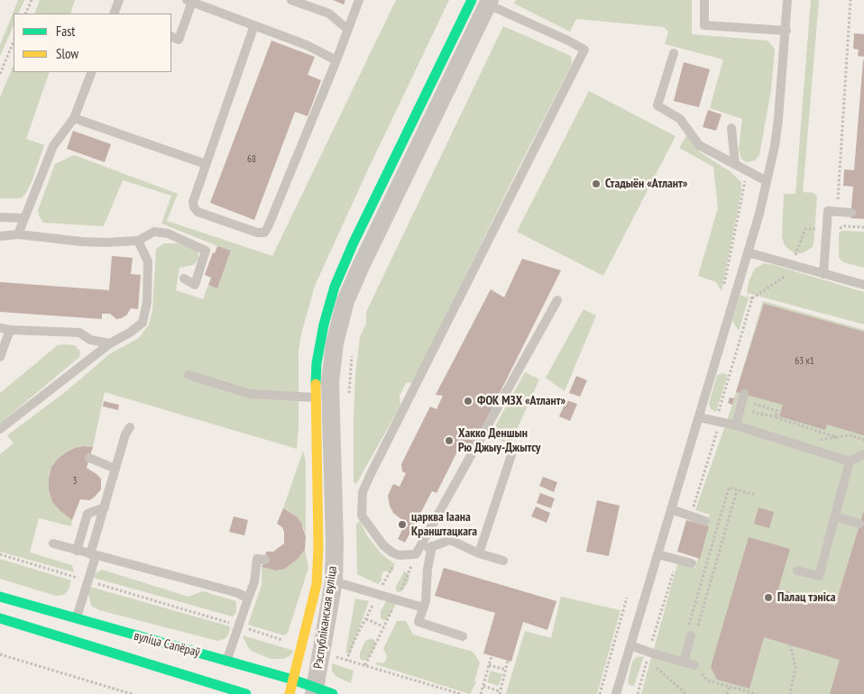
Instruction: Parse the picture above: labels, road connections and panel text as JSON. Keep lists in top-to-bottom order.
{
  "streets": {
    "street": ["Рэспубліканская вуліца", "вуліца Сапёраў"]
  },
  "crossings": [
    ["Рэспубліканская вуліца", "вуліца Сапёраў"]
  ],
  "places": [
    "Стадыён «Атлант»",
    "ФОК МЗХ «Атлант»",
    "Хакко Деншын Рю Джыу-Джытсу",
    "царква Іаана Кранштацкага",
    "Палац тэніса"
  ],
  "house_numbers": ["68", "63 к1", "3"],
  "legend": ["Fast", "Slow"]
}
